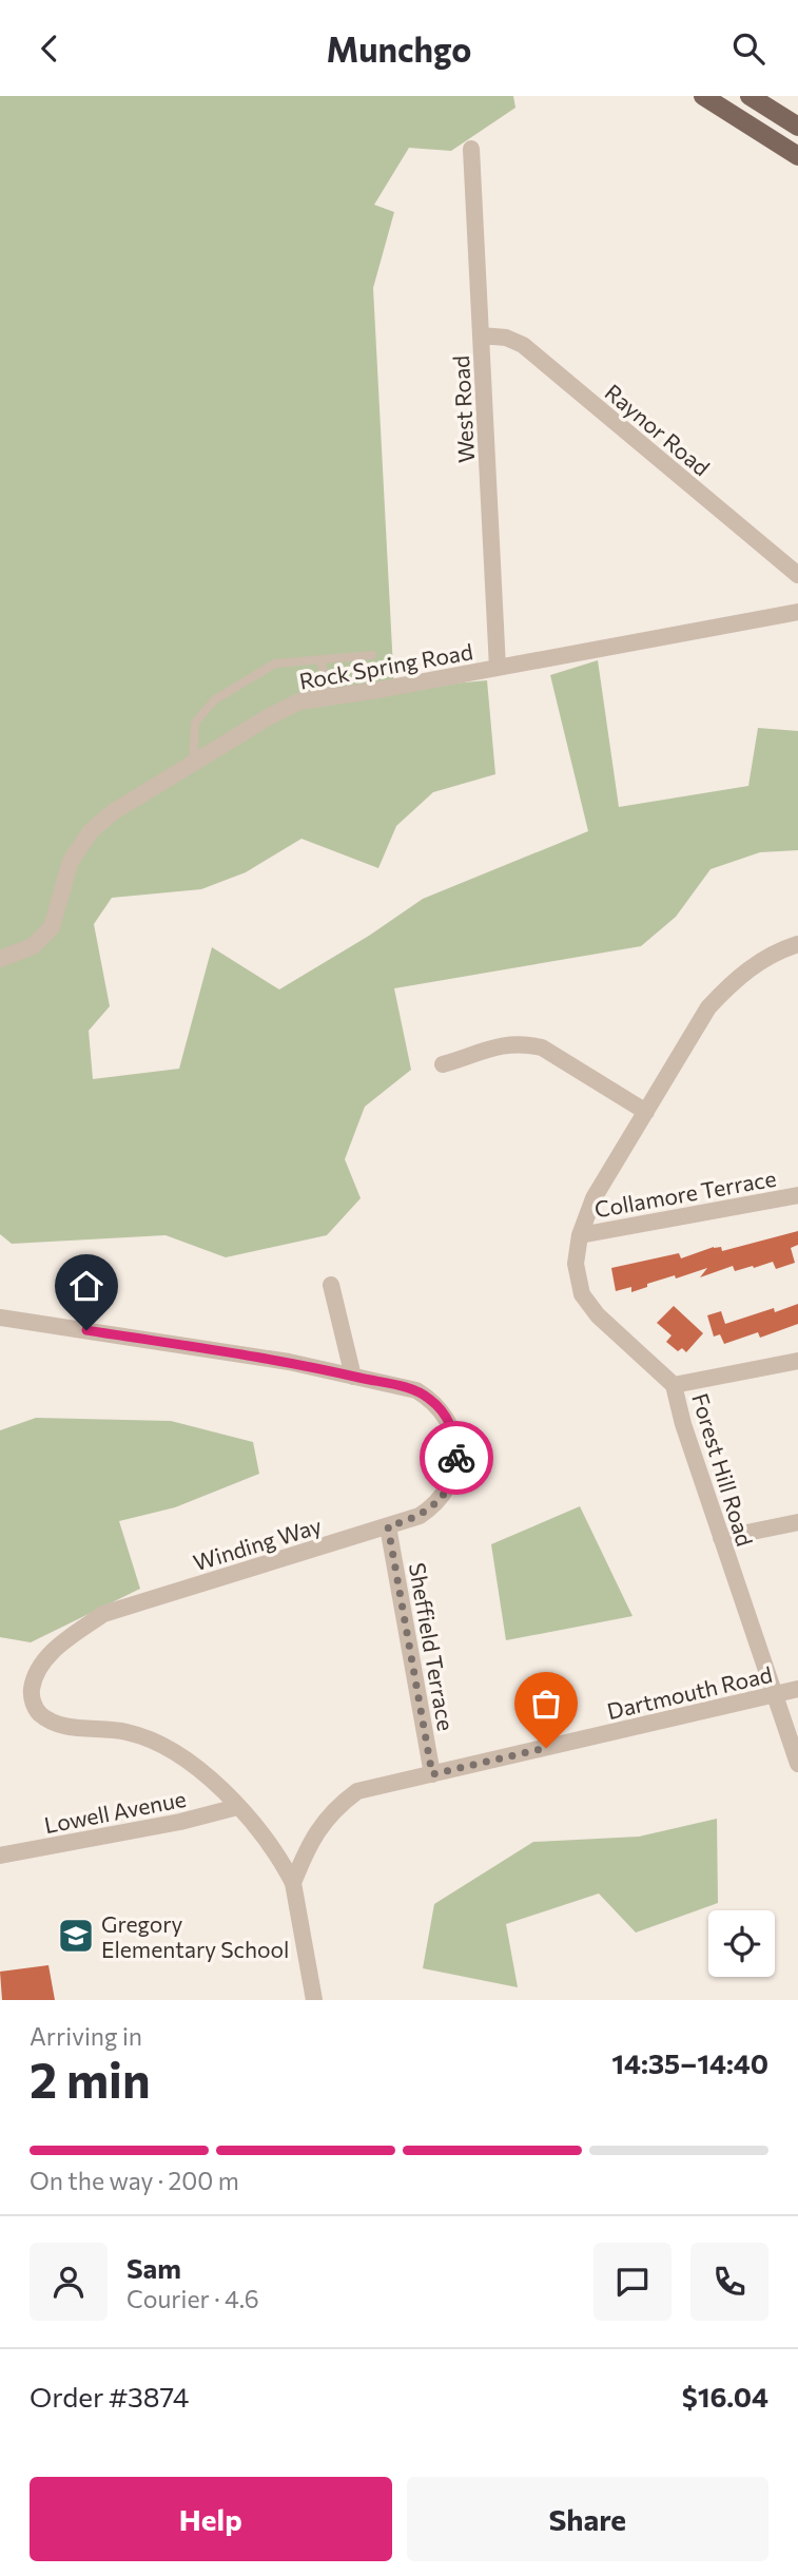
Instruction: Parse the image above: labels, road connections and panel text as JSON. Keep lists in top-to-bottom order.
{
  "streets": {
    "street": [
      "West Road",
      "Raynor Road",
      "Rock Spring Road",
      "Collamore Terrace",
      "Forest Hill Road",
      "Winding Way",
      "Sheffield Terrace",
      "Dartmouth Road",
      "Lowell Avenue"
    ]
  },
  "crossings": [
    ["West Road", "Raynor Road"],
    ["West Road", "Rock Spring Road"],
    ["Collamore Terrace", "Forest Hill Road"],
    ["Forest Hill Road", "Dartmouth Road"],
    ["Winding Way", "Sheffield Terrace"],
    ["Winding Way", "Dartmouth Road"],
    ["Winding Way", "Lowell Avenue"],
    ["Sheffield Terrace", "Dartmouth Road"]
  ],
  "places": {
    "school or university": ["Gregory Elementary School"]
  },
  "page": {
    "header": "Munchgo",
    "heading": ["2 min", "Arriving in", "14:35–14:40"],
    "panel": [
      "Sam",
      "Courier · 4.6",
      "Order #3874",
      "$16.04"
    ],
    "bar": "On the way · 200 m",
    "buttons": ["Help", "Share"]
  }
}
